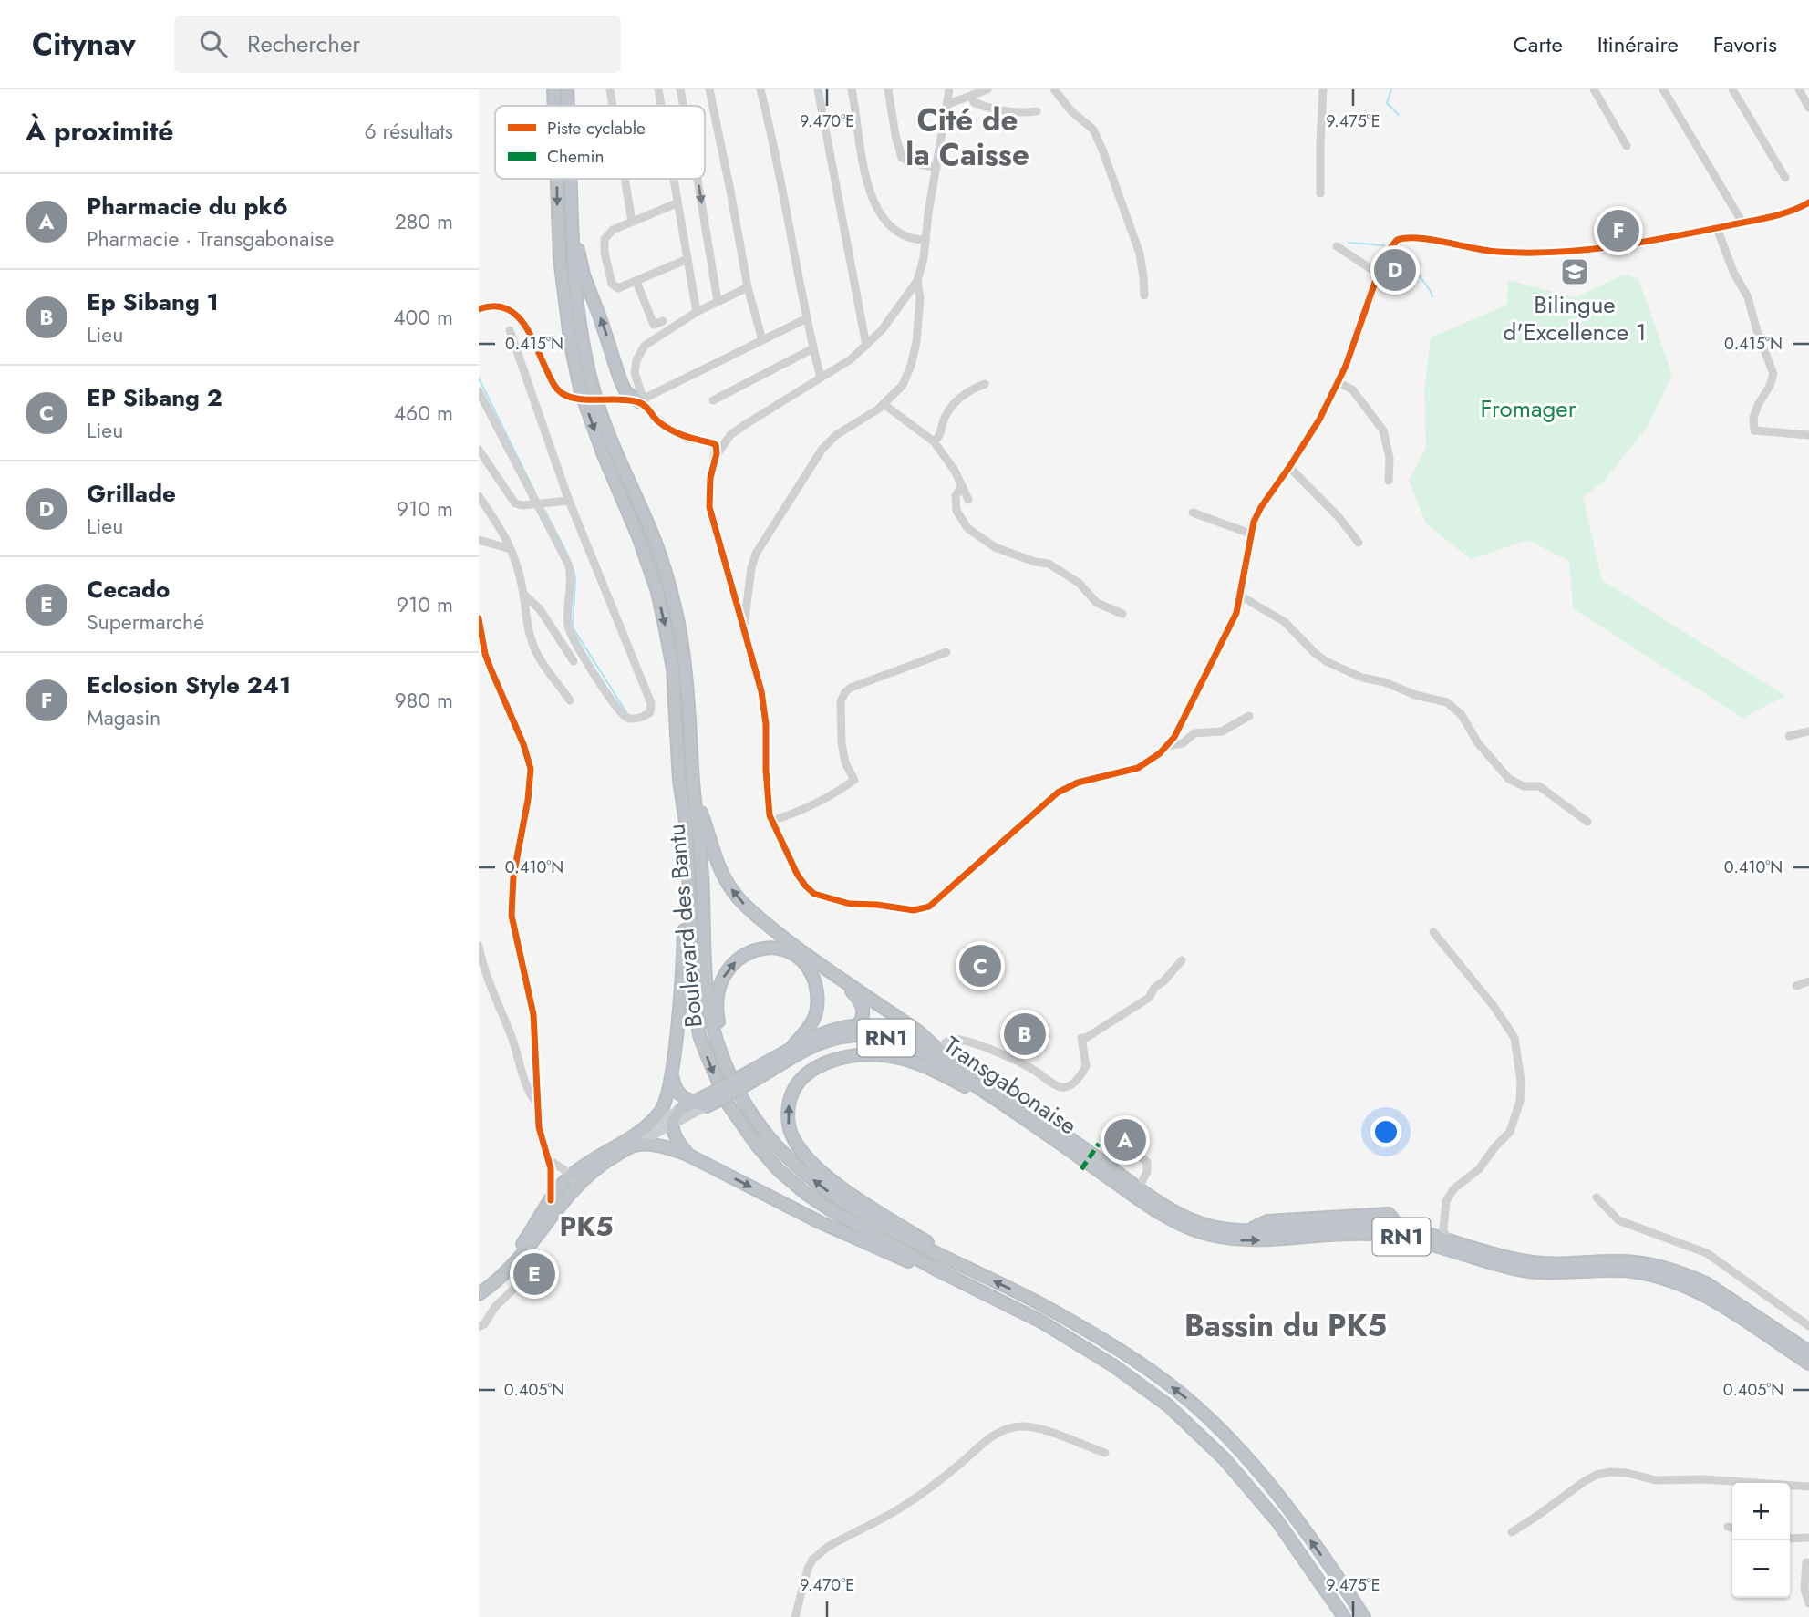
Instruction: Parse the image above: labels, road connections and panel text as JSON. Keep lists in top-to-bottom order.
{
  "streets": {
    "highway": ["Boulevard des Bantu", "RN1", "Transgabonaise"]
  },
  "crossings": [
    ["RN1", "Transgabonaise"]
  ],
  "districts": ["Cité de la Caisse", "PK5", "Bassin du PK5"],
  "parks": ["Fromager"],
  "places": {
    "school or university": ["Bilingue d'Excellence 1"]
  },
  "legend": ["Piste cyclable", "Chemin"],
  "page": {
    "header": "Citynav",
    "search": "Rechercher",
    "nav": ["Carte", "Itinéraire", "Favoris"],
    "heading": ["À proximité", "6 résultats"],
    "list": [
      {
        "mark": "A",
        "name": "Pharmacie du pk6",
        "note": "Pharmacie · Transgabonaise",
        "value": "280 m"
      },
      {
        "mark": "B",
        "name": "Ep Sibang 1",
        "note": "Lieu",
        "value": "400 m"
      },
      {
        "mark": "C",
        "name": "EP Sibang 2",
        "note": "Lieu",
        "value": "460 m"
      },
      {
        "mark": "D",
        "name": "Grillade",
        "note": "Lieu",
        "value": "910 m"
      },
      {
        "mark": "E",
        "name": "Cecado",
        "note": "Supermarché",
        "value": "910 m"
      },
      {
        "mark": "F",
        "name": "Eclosion Style 241",
        "note": "Magasin",
        "value": "980 m"
      }
    ],
    "pins": [
      "F",
      "D",
      "C",
      "B",
      "A",
      "E"
    ],
    "map_buttons": ["+", "−"]
  },
  "coordinates": [
    "9.470°E",
    "9.475°E",
    "0.415°N",
    "0.410°N",
    "0.405°N"
  ]
}
